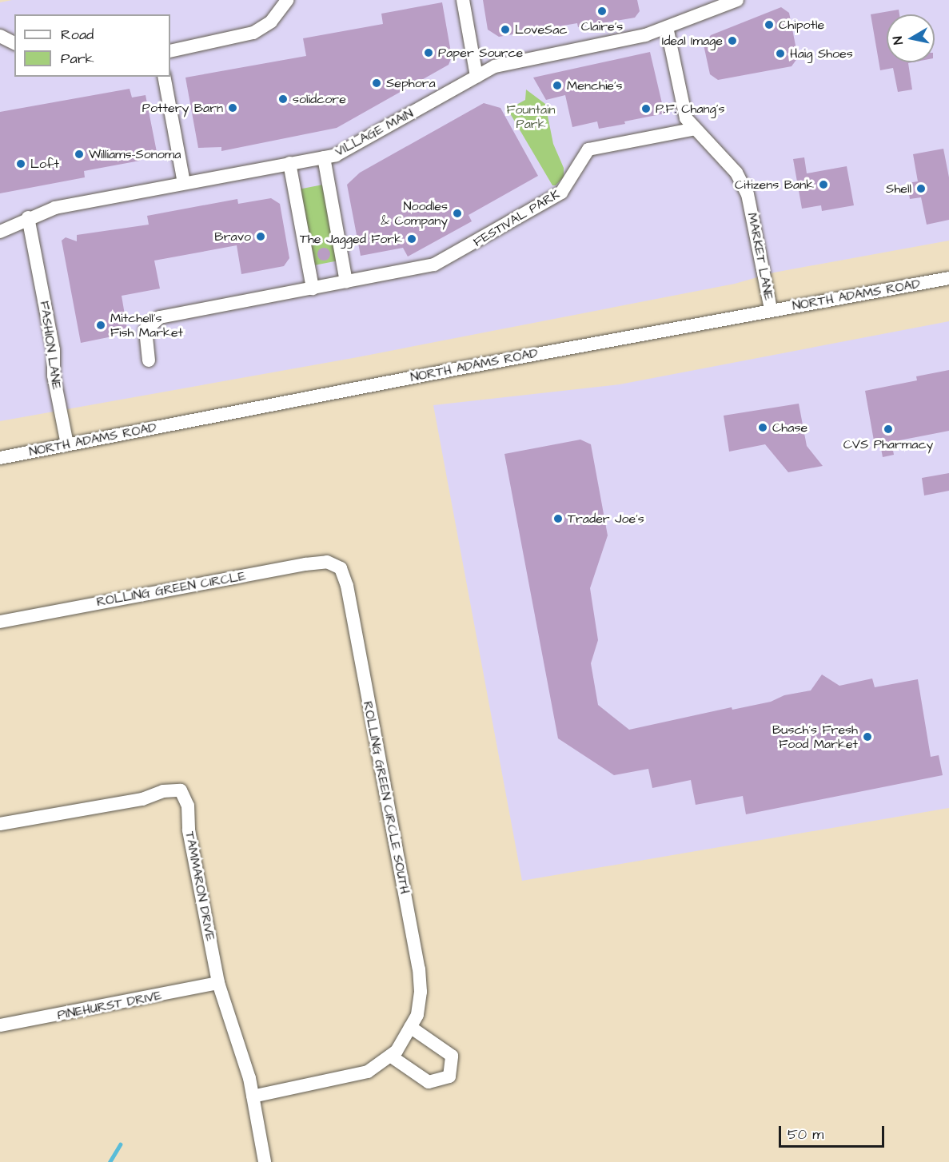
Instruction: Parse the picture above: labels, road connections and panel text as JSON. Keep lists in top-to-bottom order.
{
  "streets": {
    "street": [
      "VILLAGE MAIN",
      "FESTIVAL PARK",
      "MARKET LANE",
      "NORTH ADAMS ROAD",
      "FASHION LANE",
      "ROLLING GREEN CIRCLE",
      "ROLLING GREEN CIRCLE SOUTH",
      "TAMMARON DRIVE",
      "PINEHURST DRIVE"
    ]
  },
  "crossings": [
    ["VILLAGE MAIN", "MARKET LANE"],
    ["VILLAGE MAIN", "FASHION LANE"],
    ["FESTIVAL PARK", "MARKET LANE"],
    ["MARKET LANE", "NORTH ADAMS ROAD"],
    ["NORTH ADAMS ROAD", "FASHION LANE"],
    ["ROLLING GREEN CIRCLE", "ROLLING GREEN CIRCLE SOUTH"],
    ["ROLLING GREEN CIRCLE SOUTH", "TAMMARON DRIVE"],
    ["TAMMARON DRIVE", "PINEHURST DRIVE"]
  ],
  "parks": ["Fountain Park"],
  "places": [
    "Claire's",
    "Chipotle",
    "LoveSac",
    "Ideal Image",
    "Paper Source",
    "Haig Shoes",
    "Sephora",
    "Menchie's",
    "solidcore",
    "Pottery Barn",
    "P.F. Chang's",
    "Williams-Sonoma",
    "Loft",
    "Citizens Bank",
    "Shell",
    "Noodles & Company",
    "Bravo",
    "The Jagged Fork",
    "Mitchell's Fish Market",
    "Chase",
    "CVS Pharmacy",
    "Trader Joe's",
    "Busch's Fresh Food Market"
  ],
  "legend": ["Road", "Park"],
  "scale_bar": "50 m",
  "north": "left"
}
